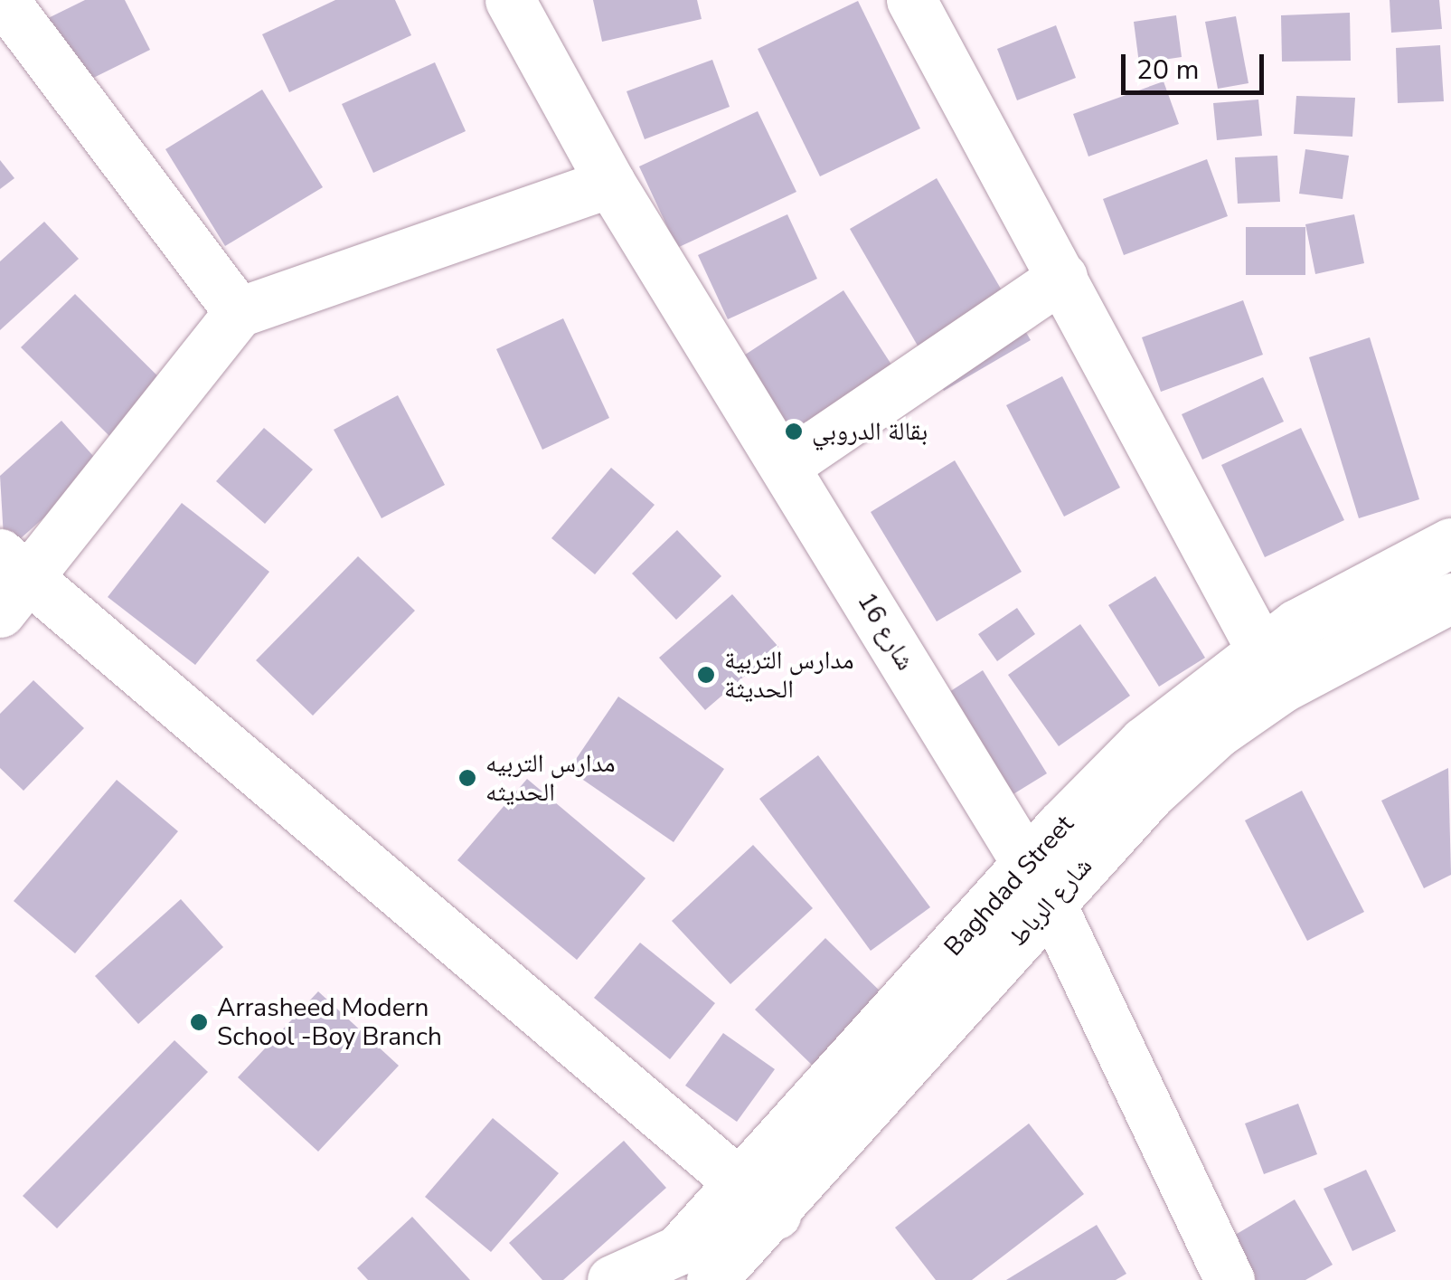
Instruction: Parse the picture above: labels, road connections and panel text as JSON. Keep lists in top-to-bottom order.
{
  "streets": {
    "street": ["شارع 16", "Baghdad Street"]
  },
  "crossings": [
    ["شارع 16", "Baghdad Street"]
  ],
  "places": [
    "بقالة الدروبي",
    "مدارس التربية الحديثة",
    "مدارس التربيه الحديثه",
    "Arrasheed Modern School -Boy Branch"
  ],
  "scale_bar": "20 m"
}
